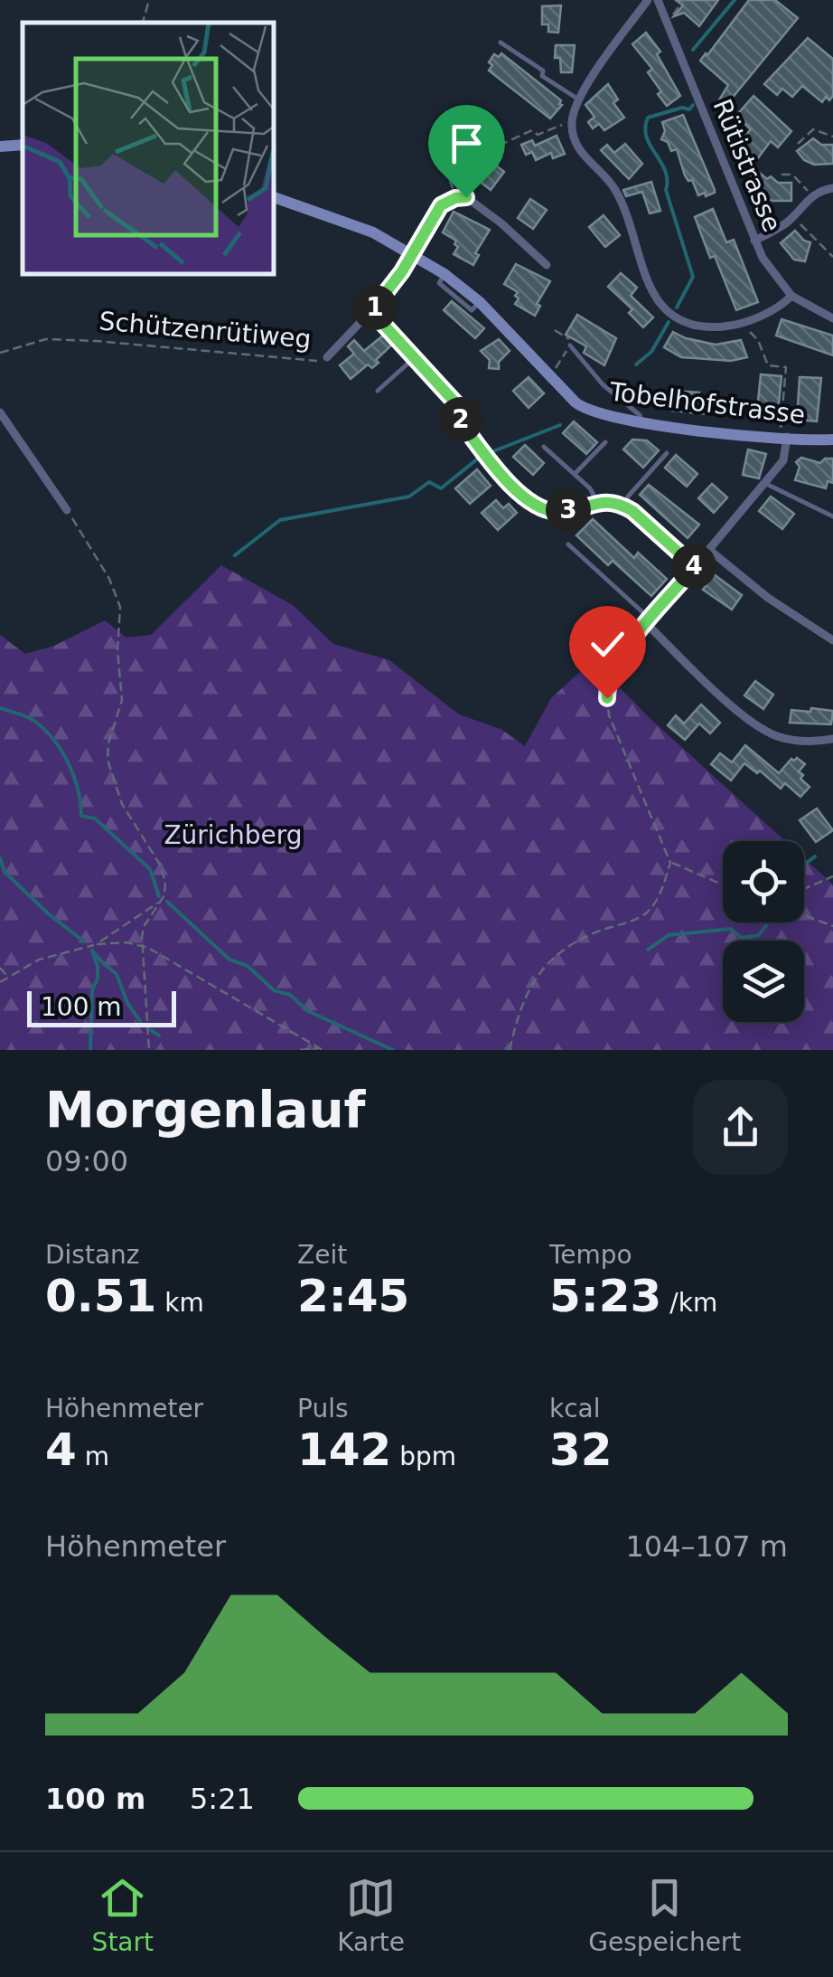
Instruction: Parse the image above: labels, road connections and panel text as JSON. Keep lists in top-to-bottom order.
{
  "streets": {
    "main road": ["Tobelhofstrasse"],
    "street": ["Rütistrasse", "Schützenrütiweg"]
  },
  "crossings": [
    ["Schützenrütiweg", "Tobelhofstrasse"]
  ],
  "parks": ["Zürichberg"],
  "scale_bar": "100 m",
  "page": {
    "pins": [
      "1",
      "2",
      "3",
      "4"
    ],
    "scale": "100 m",
    "heading": ["Morgenlauf", "09:00"],
    "stats": [
      ["Distanz", "0.51 km"],
      ["Zeit", "2:45"],
      ["Tempo", "5:23 /km"],
      ["Höhenmeter", "4 m"],
      ["Puls", "142 bpm"],
      ["kcal", "32"]
    ],
    "chart": ["Höhenmeter", "104–107 m"],
    "list": [
      {
        "name": "100 m",
        "note": "5:21"
      }
    ],
    "tabs": ["Start", "Karte", "Gespeichert"]
  }
}
